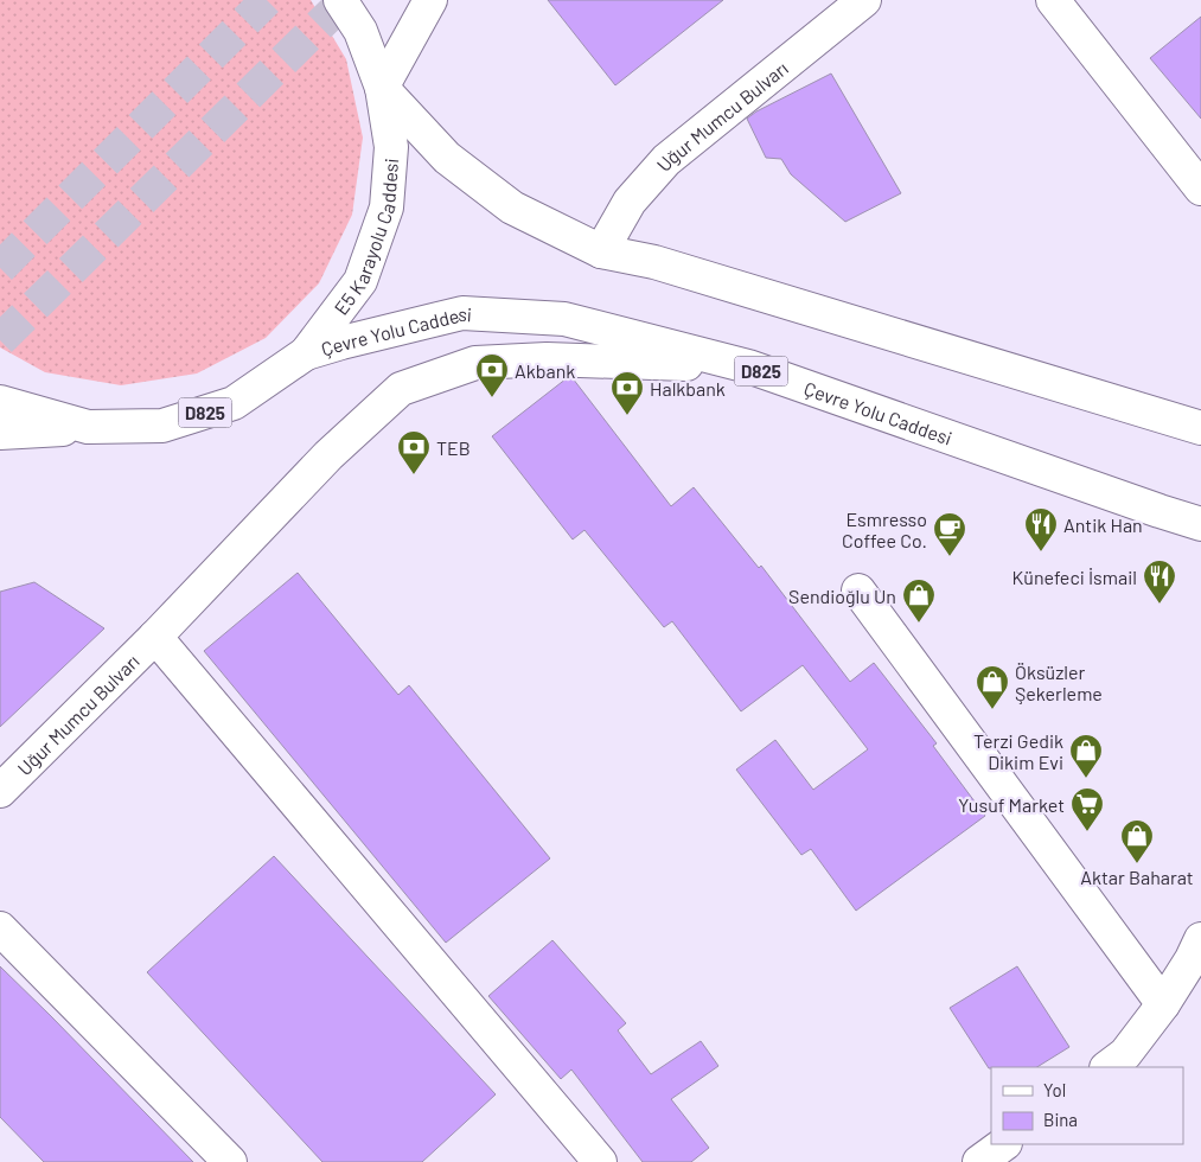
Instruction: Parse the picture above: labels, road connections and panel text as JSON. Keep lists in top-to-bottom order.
{
  "streets": {
    "main road": [
      "Uğur Mumcu Bulvarı",
      "E5 Karayolu Caddesi",
      "Çevre Yolu Caddesi",
      "D825"
    ]
  },
  "crossings": [
    ["Uğur Mumcu Bulvarı", "Çevre Yolu Caddesi"],
    ["E5 Karayolu Caddesi", "Çevre Yolu Caddesi"],
    ["E5 Karayolu Caddesi", "D825"]
  ],
  "places": {
    "bank": ["Akbank", "Halkbank", "TEB"],
    "restaurant": ["Antik Han", "Künefeci İsmail"],
    "cafe": ["Esmresso Coffee Co."],
    "shop": [
      "Sendioğlu Un",
      "Öksüzler Şekerleme",
      "Terzi Gedik Dikim Evi",
      "Aktar Baharat"
    ],
    "supermarket": ["Yusuf Market"]
  },
  "legend": ["Yol", "Bina"]
}
